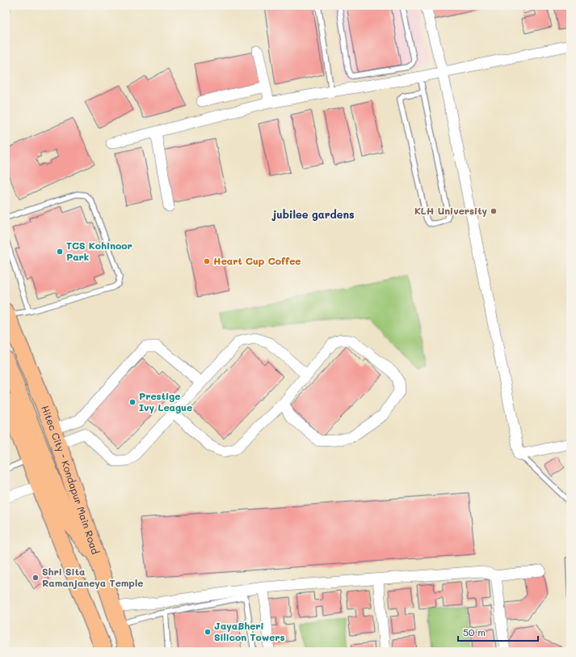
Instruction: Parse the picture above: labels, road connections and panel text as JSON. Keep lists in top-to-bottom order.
{
  "streets": {
    "main road": ["Hitec City - Kondapur Main Road"]
  },
  "districts": ["jubilee gardens"],
  "places": [
    "KLH University",
    "TCS Kohinoor Park",
    "Heart Cup Coffee",
    "Prestige Ivy League",
    "Shri Sita Ramanjaneya Temple",
    "JayaBheri Silicon Towers"
  ],
  "scale_bar": "50 m"
}
